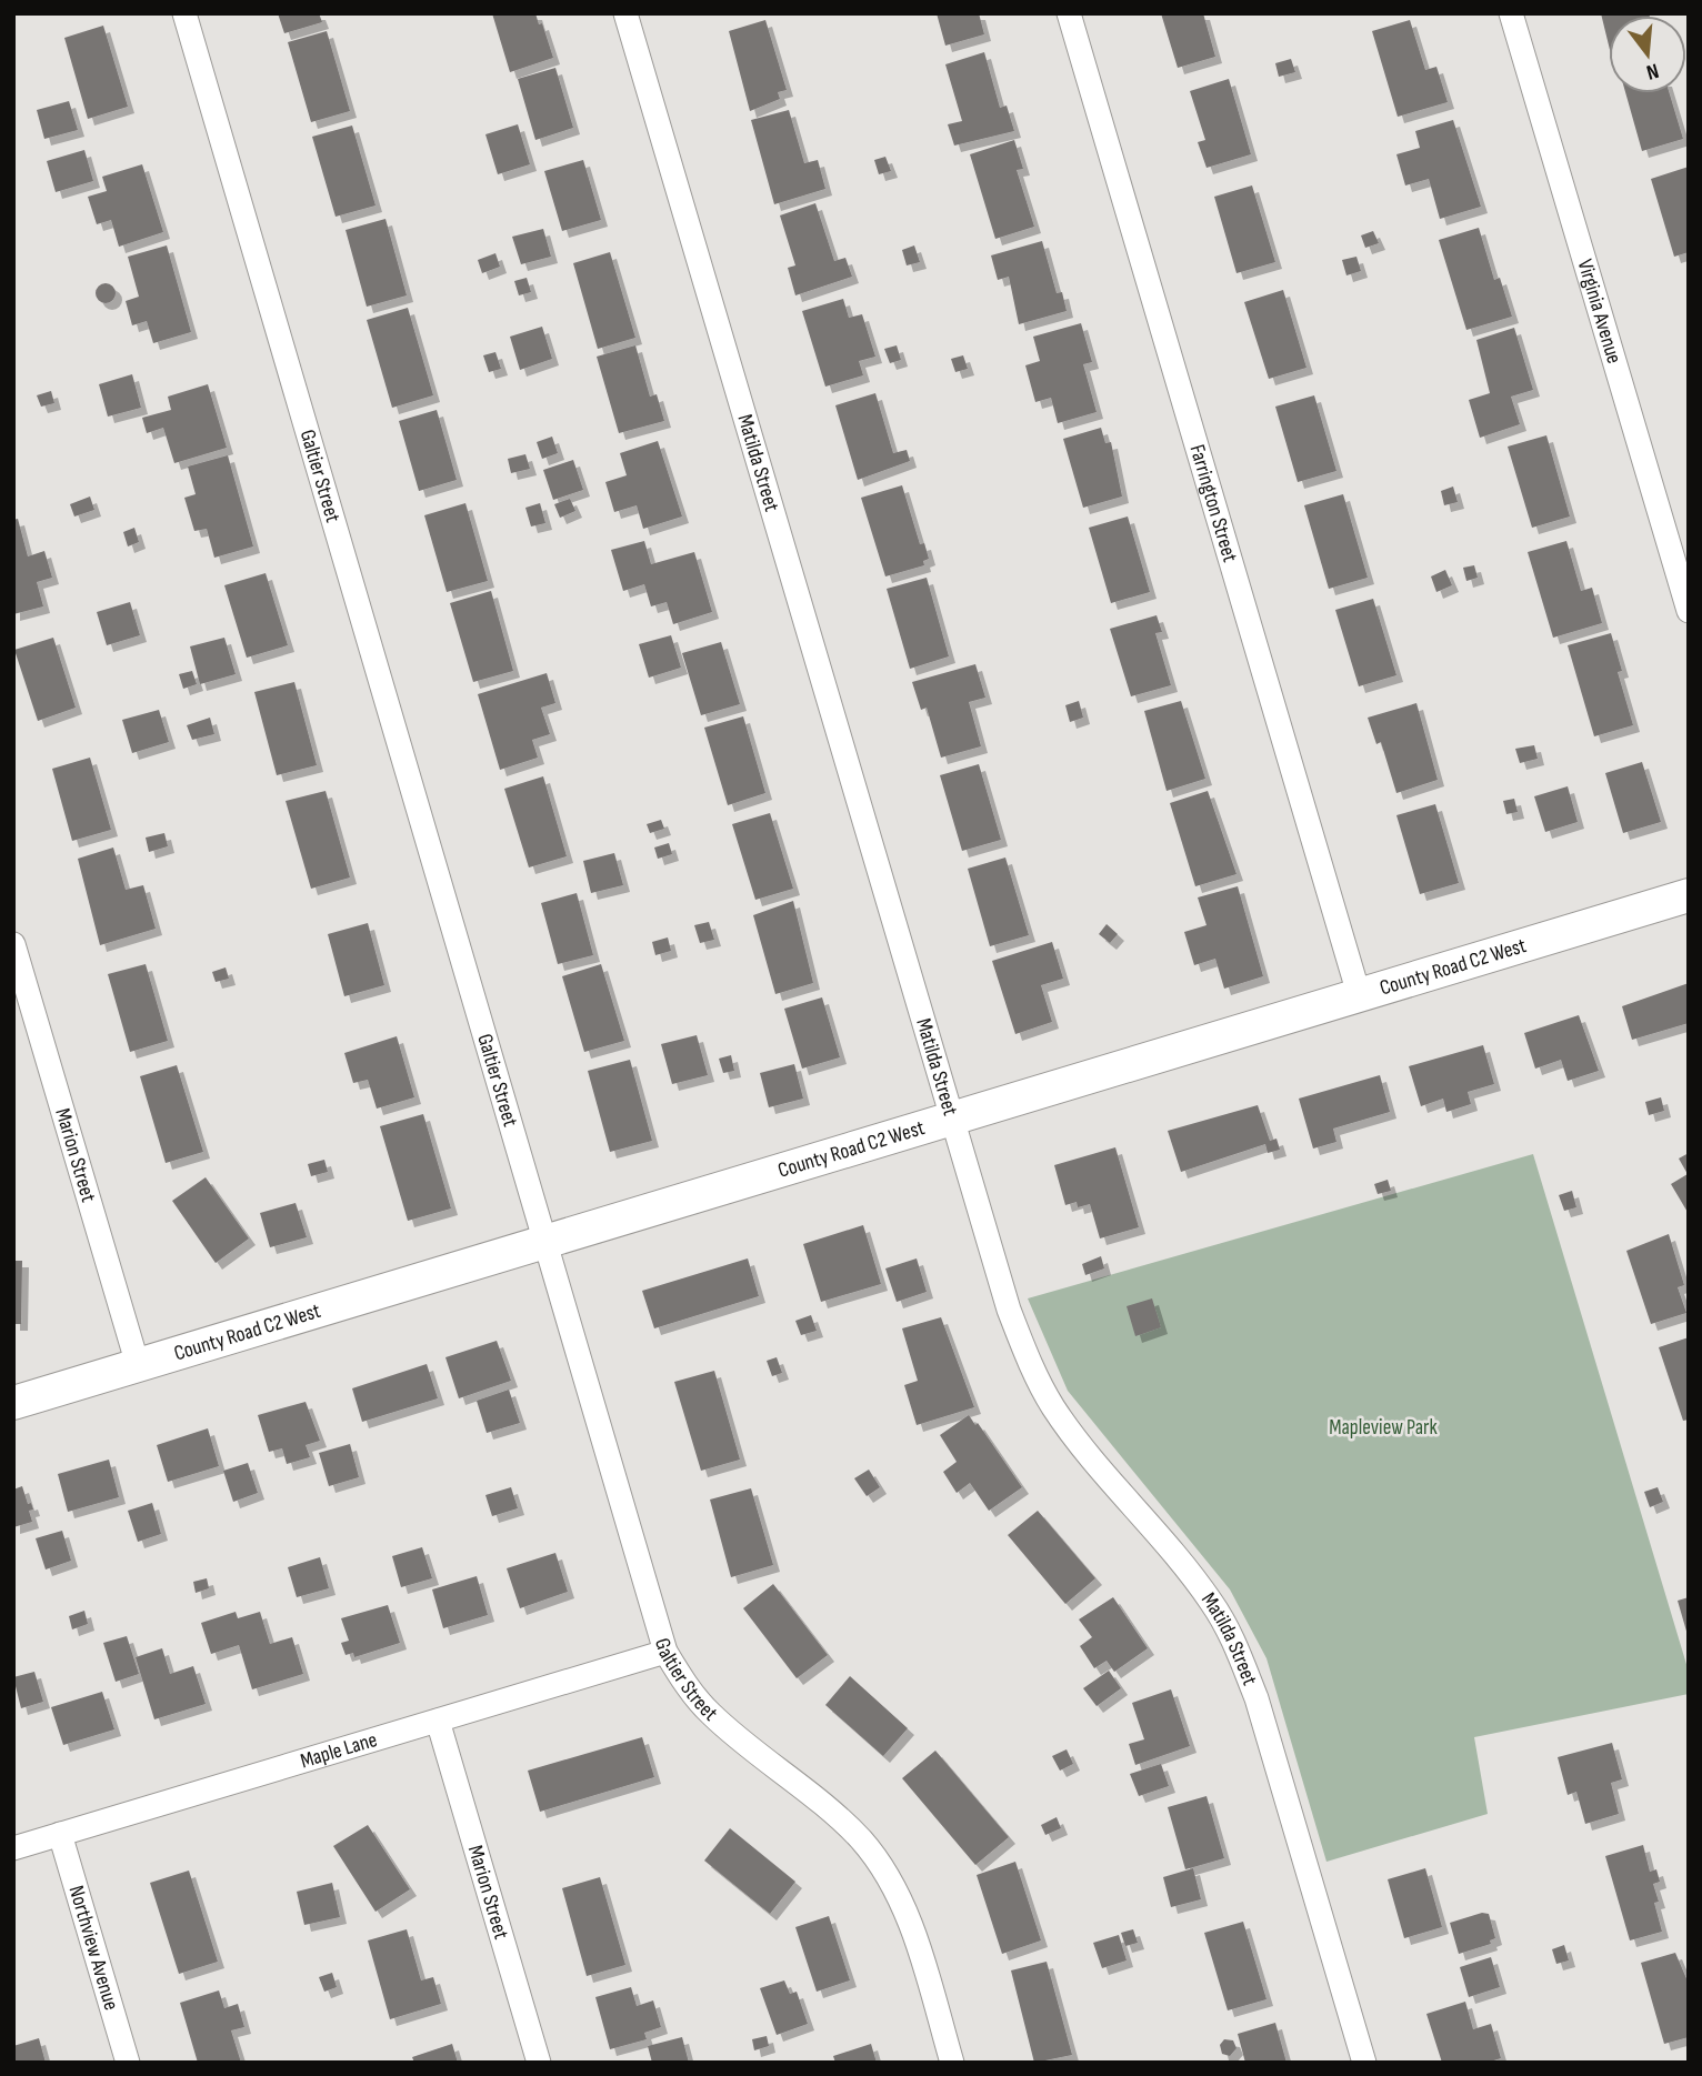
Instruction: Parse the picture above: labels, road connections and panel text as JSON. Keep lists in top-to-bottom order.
{
  "streets": {
    "street": [
      "Virginia Avenue",
      "Matilda Street",
      "Galtier Street",
      "Farrington Street",
      "County Road C2 West",
      "Marion Street",
      "Maple Lane",
      "Northview Avenue"
    ]
  },
  "crossings": [
    ["Matilda Street", "County Road C2 West"],
    ["Galtier Street", "County Road C2 West"],
    ["Galtier Street", "Maple Lane"],
    ["Farrington Street", "County Road C2 West"],
    ["County Road C2 West", "Marion Street"],
    ["Marion Street", "Maple Lane"],
    ["Maple Lane", "Northview Avenue"]
  ],
  "parks": ["Mapleview Park"],
  "north": "bottom"
}
